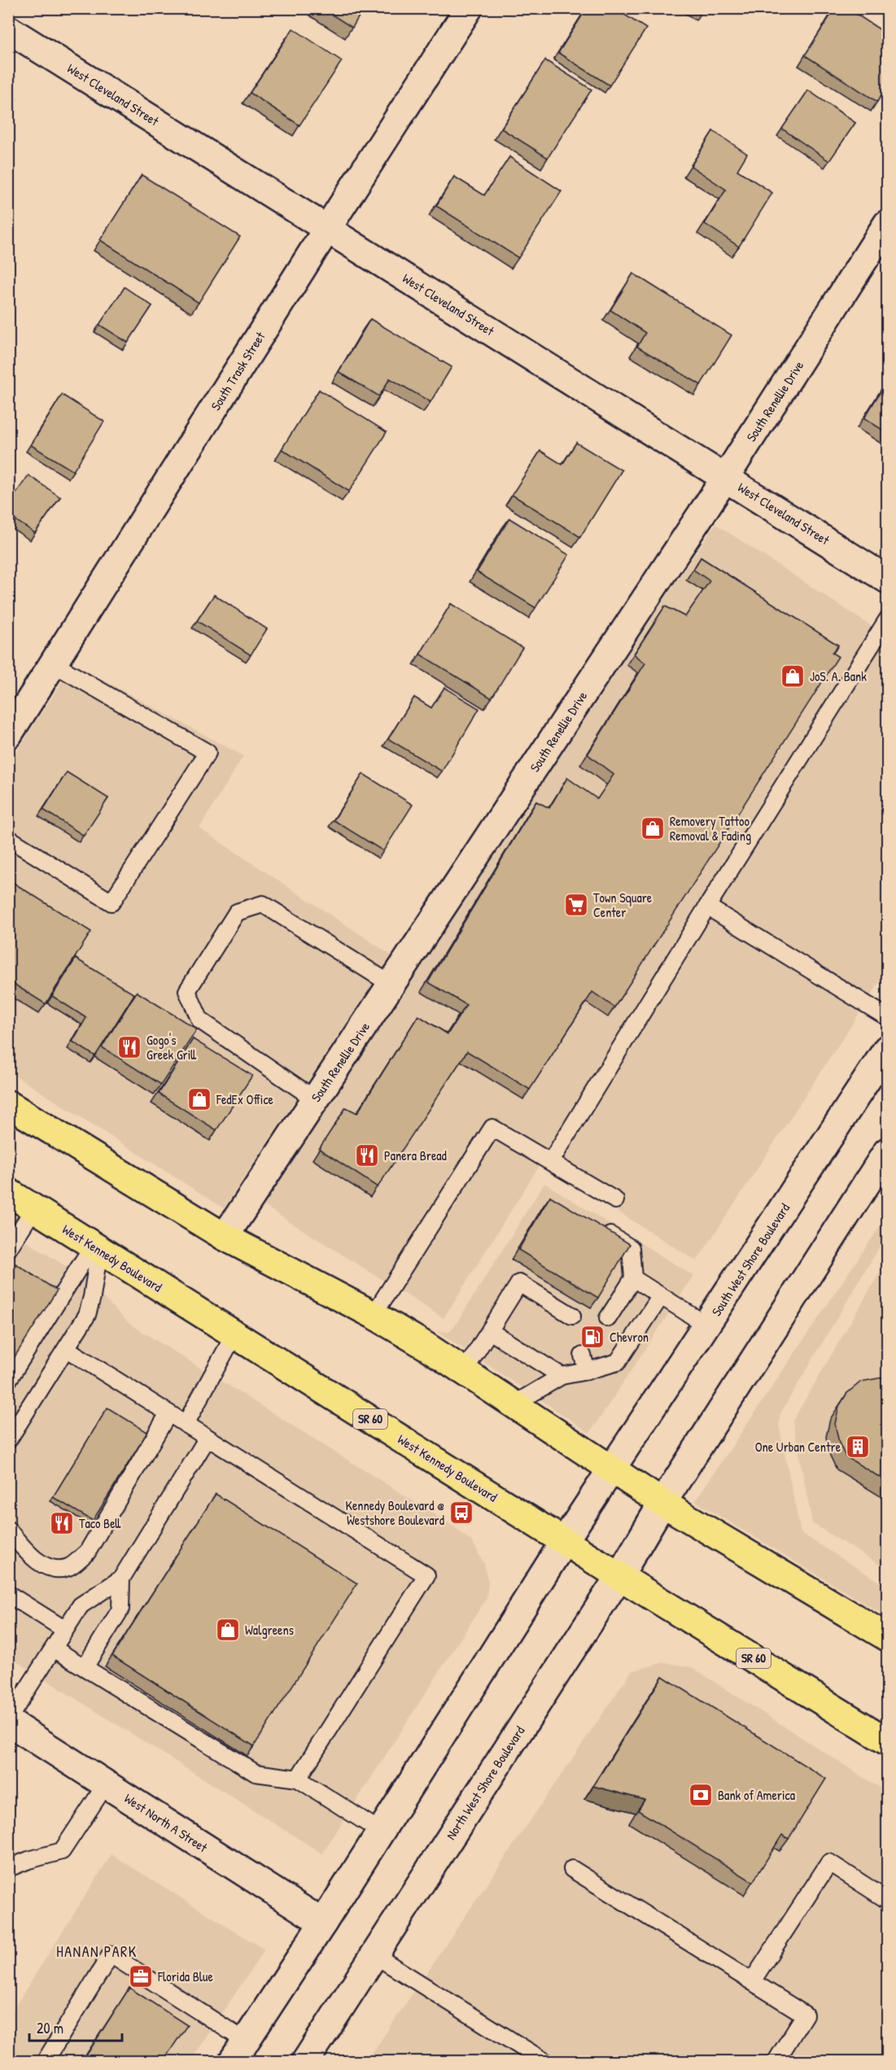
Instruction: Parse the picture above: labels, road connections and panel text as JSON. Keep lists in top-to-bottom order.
{
  "streets": {
    "main road": ["West Kennedy Boulevard", "SR 60"],
    "street": [
      "West Cleveland Street",
      "South Trask Street",
      "South Renellie Drive",
      "South West Shore Boulevard",
      "North West Shore Boulevard",
      "West North A Street"
    ]
  },
  "crossings": [
    ["West Cleveland Street", "South Trask Street"],
    ["West Cleveland Street", "South Renellie Drive"],
    ["West Kennedy Boulevard", "North West Shore Boulevard"]
  ],
  "districts": ["HANAN PARK"],
  "places": {
    "shop": [
      "JoS. A. Bank",
      "Removery Tattoo Removal & Fading",
      "FedEx Office",
      "Walgreens"
    ],
    "supermarket": ["Town Square Center"],
    "restaurant": ["Gogo's Greek Grill", "Panera Bread", "Taco Bell"],
    "fuel station": ["Chevron"],
    "building": ["One Urban Centre"],
    "bus stop": ["Kennedy Boulevard @ Westshore Boulevard"],
    "bank": ["Bank of America"],
    "office": ["Florida Blue"]
  },
  "scale_bar": "20 m"
}
